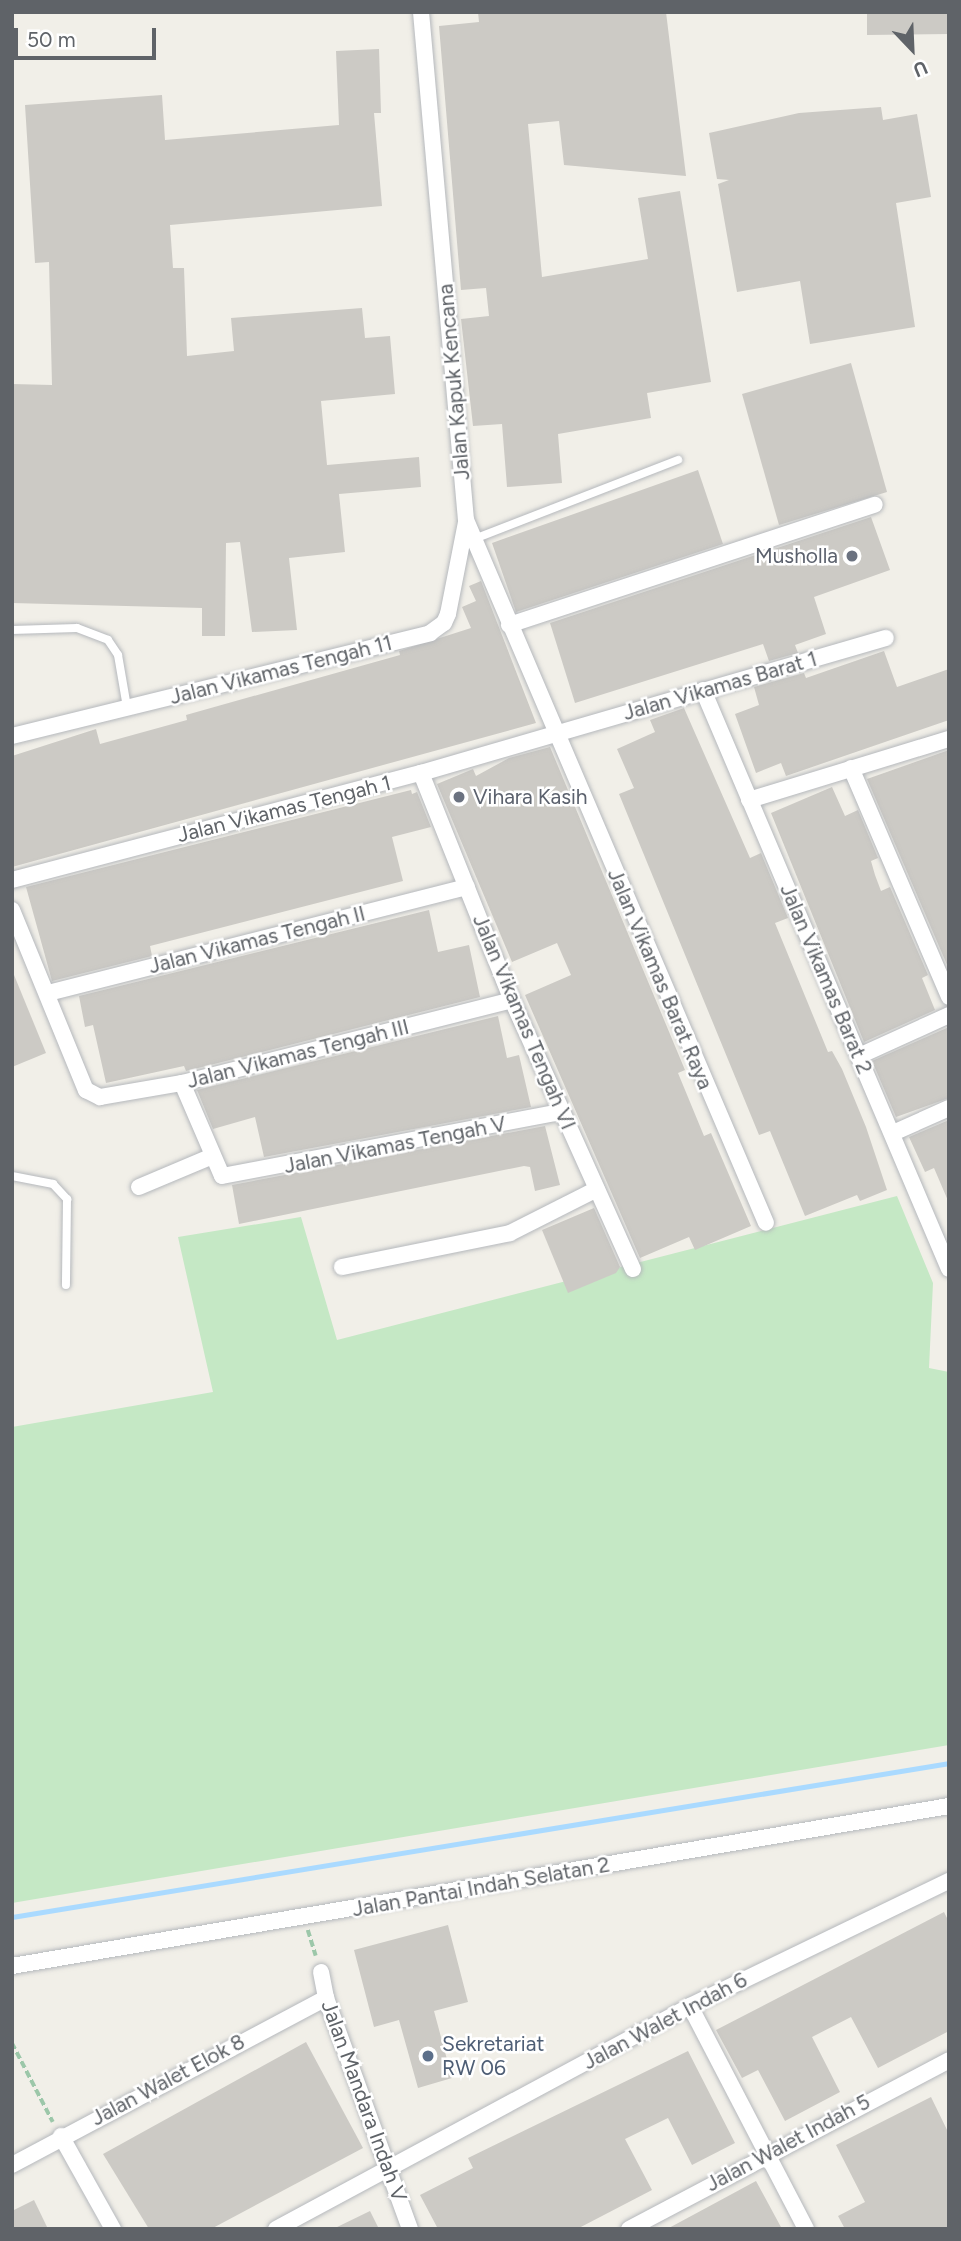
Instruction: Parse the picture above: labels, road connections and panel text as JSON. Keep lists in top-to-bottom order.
{
  "streets": {
    "street": [
      "Jalan Kapuk Kencana",
      "Jalan Vikamas Tengah 11",
      "Jalan Vikamas Barat 1",
      "Jalan Vikamas Tengah 1",
      "Jalan Vikamas Tengah II",
      "Jalan Vikamas Barat Raya",
      "Jalan Vikamas Barat 2",
      "Jalan Vikamas Tengah VI",
      "Jalan Vikamas Tengah III",
      "Jalan Vikamas Tengah V",
      "Jalan Pantai Indah Selatan 2",
      "Jalan Walet Indah 6",
      "Jalan Walet Elok 8",
      "Jalan Mandara Indah V",
      "Jalan Walet Indah 5"
    ]
  },
  "crossings": [
    ["Jalan Kapuk Kencana", "Jalan Vikamas Tengah 11"],
    ["Jalan Kapuk Kencana", "Jalan Vikamas Barat 1"],
    ["Jalan Kapuk Kencana", "Jalan Vikamas Tengah 1"],
    ["Jalan Kapuk Kencana", "Jalan Vikamas Barat Raya"],
    ["Jalan Vikamas Barat 1", "Jalan Vikamas Tengah 1"],
    ["Jalan Vikamas Barat 1", "Jalan Vikamas Barat Raya"],
    ["Jalan Vikamas Barat 1", "Jalan Vikamas Barat 2"],
    ["Jalan Vikamas Tengah 1", "Jalan Vikamas Barat Raya"],
    ["Jalan Vikamas Tengah 1", "Jalan Vikamas Tengah VI"],
    ["Jalan Vikamas Tengah II", "Jalan Vikamas Tengah VI"],
    ["Jalan Vikamas Tengah II", "Jalan Vikamas Tengah III"],
    ["Jalan Vikamas Tengah VI", "Jalan Vikamas Tengah III"],
    ["Jalan Vikamas Tengah VI", "Jalan Vikamas Tengah V"],
    ["Jalan Walet Indah 6", "Jalan Mandara Indah V"],
    ["Jalan Walet Elok 8", "Jalan Mandara Indah V"]
  ],
  "places": ["Musholla", "Vihara Kasih", "Sekretariat RW 06"],
  "scale_bar": "50 m",
  "north": "bottom right"
}
